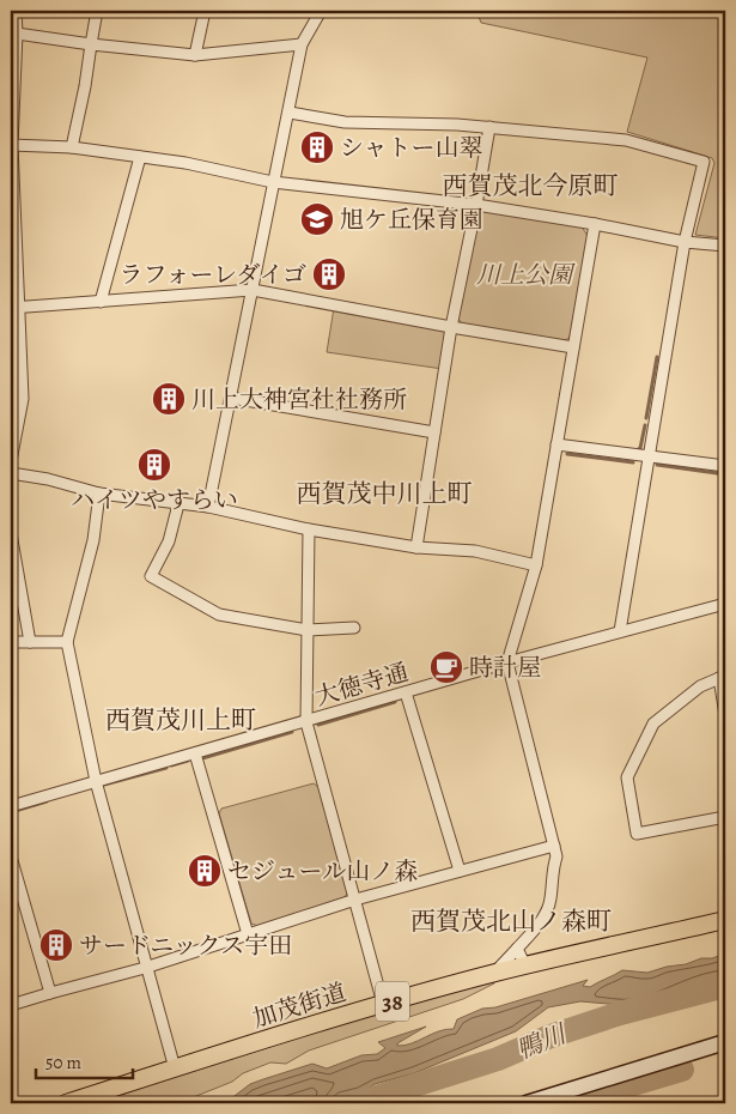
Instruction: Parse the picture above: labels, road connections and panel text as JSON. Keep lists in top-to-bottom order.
{
  "streets": {
    "main road": ["38", "加茂街道"],
    "street": ["大徳寺通"]
  },
  "districts": [
    "西賀茂北今原町",
    "西賀茂中川上町",
    "西賀茂川上町",
    "西賀茂北山ノ森町"
  ],
  "water": ["鴨川"],
  "parks": ["川上公園"],
  "places": {
    "building": [
      "シャトー山翠",
      "ラフォーレダイゴ",
      "川上大神宮社社務所",
      "ハイツやすらい",
      "セジュール山ノ森",
      "サードニックス宇田"
    ],
    "school or university": ["旭ケ丘保育園"],
    "cafe": ["時計屋"]
  },
  "scale_bar": "50 m"
}
